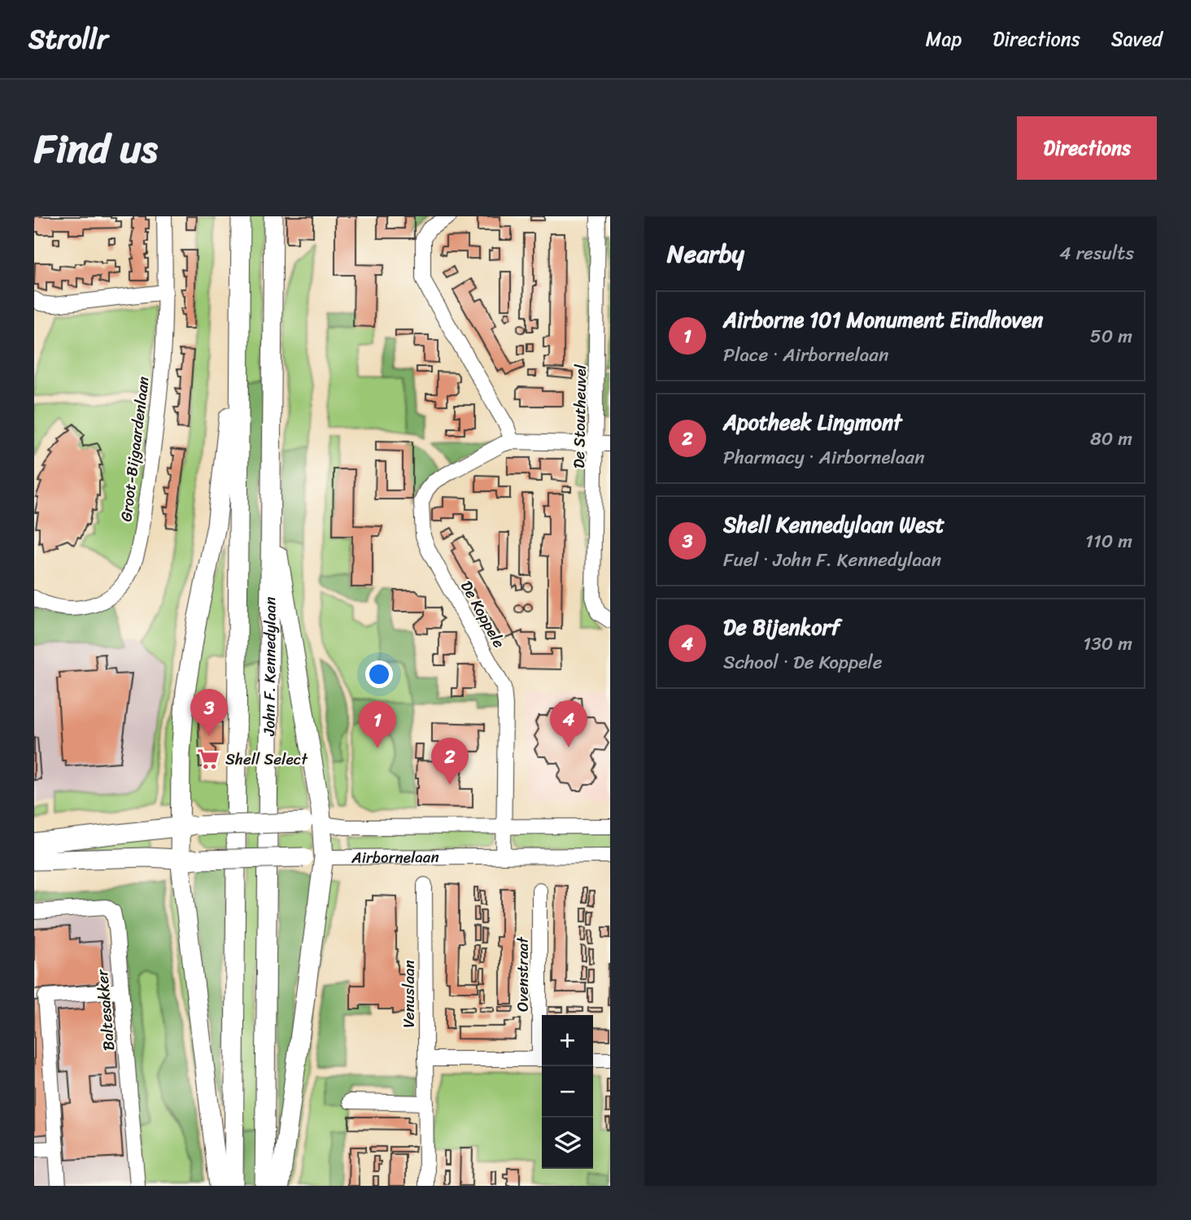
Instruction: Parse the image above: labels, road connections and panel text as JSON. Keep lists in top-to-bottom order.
{
  "streets": {
    "main road": ["John F. Kennedylaan", "Airbornelaan"],
    "street": [
      "De Stoutheuvel",
      "Groot-Bijgaardenlaan",
      "De Koppele",
      "Ovenstraat",
      "Venuslaan",
      "Baltesakker"
    ]
  },
  "crossings": [
    ["De Stoutheuvel", "De Koppele"],
    ["De Koppele", "Airbornelaan"]
  ],
  "places": {
    "supermarket": ["Shell Select"]
  },
  "page": {
    "header": "Strollr",
    "nav": ["Map", "Directions", "Saved"],
    "title": "Find us",
    "buttons": "Directions",
    "heading": ["Nearby", "4 results"],
    "list": [
      {
        "mark": "1",
        "name": "Airborne 101 Monument Eindhoven",
        "note": "Place · Airbornelaan",
        "value": "50 m"
      },
      {
        "mark": "2",
        "name": "Apotheek Lingmont",
        "note": "Pharmacy · Airbornelaan",
        "value": "80 m"
      },
      {
        "mark": "3",
        "name": "Shell Kennedylaan West",
        "note": "Fuel · John F. Kennedylaan",
        "value": "110 m"
      },
      {
        "mark": "4",
        "name": "De Bijenkorf",
        "note": "School · De Koppele",
        "value": "130 m"
      }
    ],
    "pins": [
      "3",
      "4",
      "1",
      "2"
    ],
    "map_buttons": ["+", "−"]
  }
}
